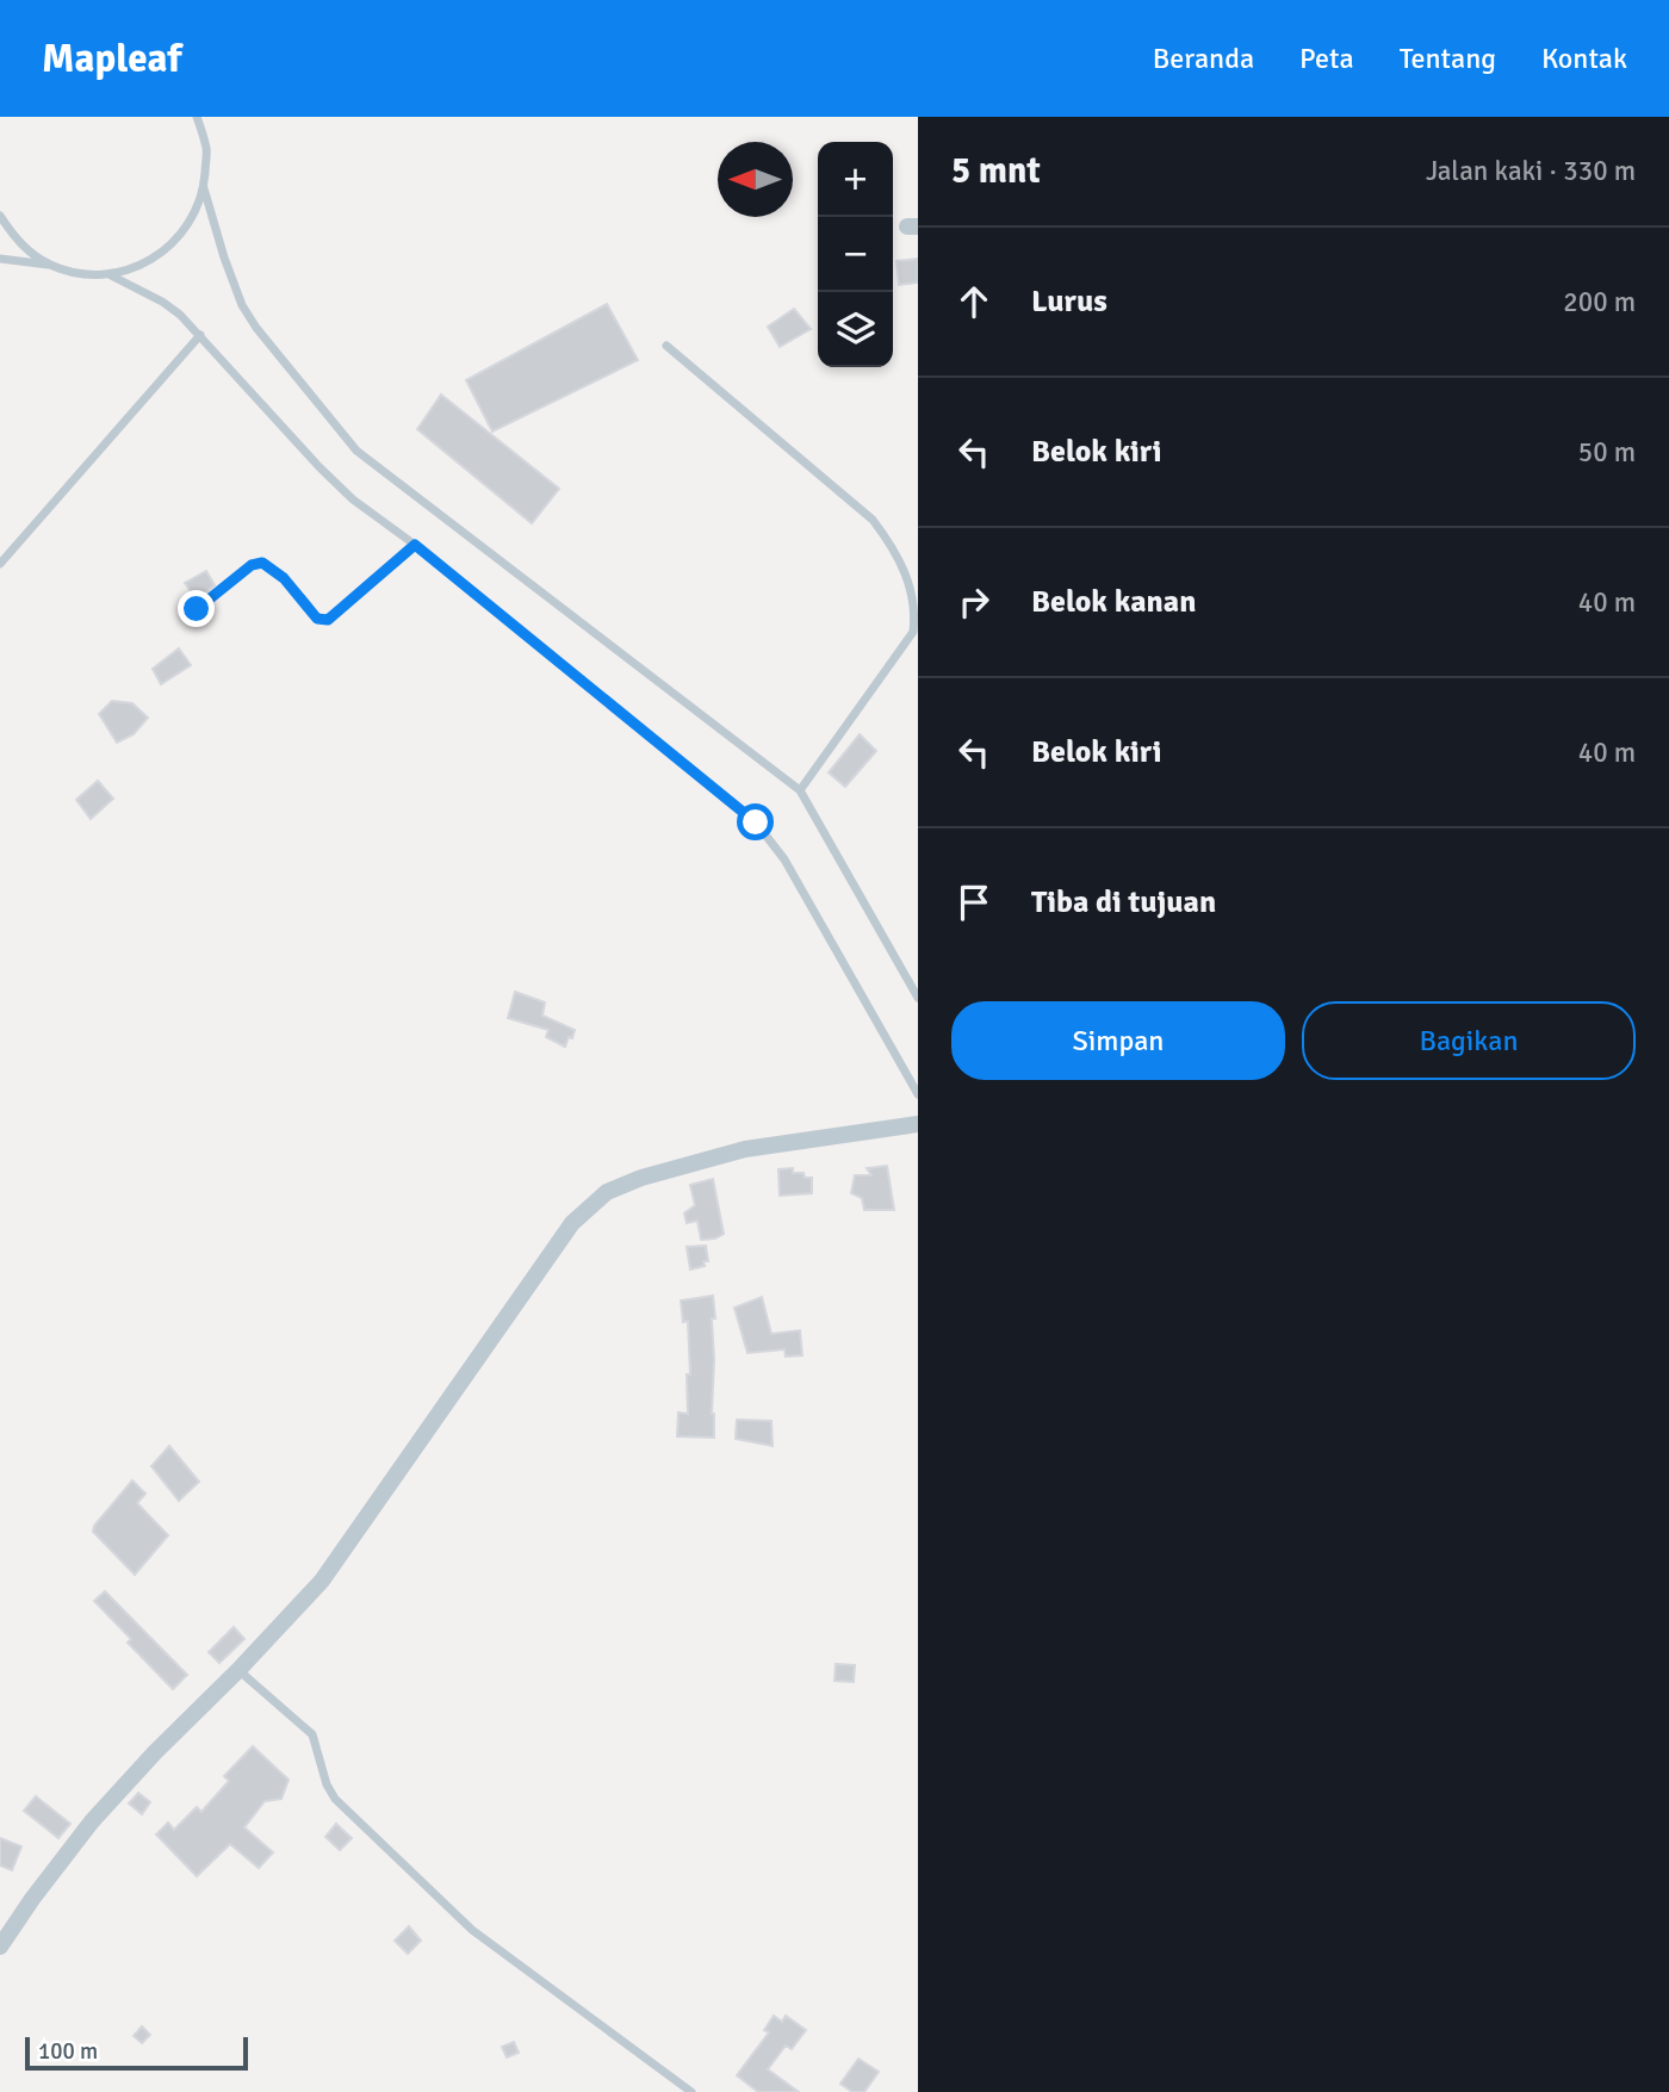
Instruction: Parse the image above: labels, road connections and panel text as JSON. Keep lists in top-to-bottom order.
{
  "scale_bar": "100 m",
  "north": "left",
  "page": {
    "header": "Mapleaf",
    "nav": [
      "Beranda",
      "Peta",
      "Tentang",
      "Kontak"
    ],
    "heading": ["5 mnt", "Jalan kaki · 330 m"],
    "map_buttons": ["+", "−"],
    "list": [
      ["Lurus", "200 m"],
      ["Belok kiri", "50 m"],
      ["Belok kanan", "40 m"],
      ["Belok kiri", "40 m"],
      "Tiba di tujuan"
    ],
    "buttons": ["Simpan", "Bagikan"],
    "scale": "100 m"
  }
}
